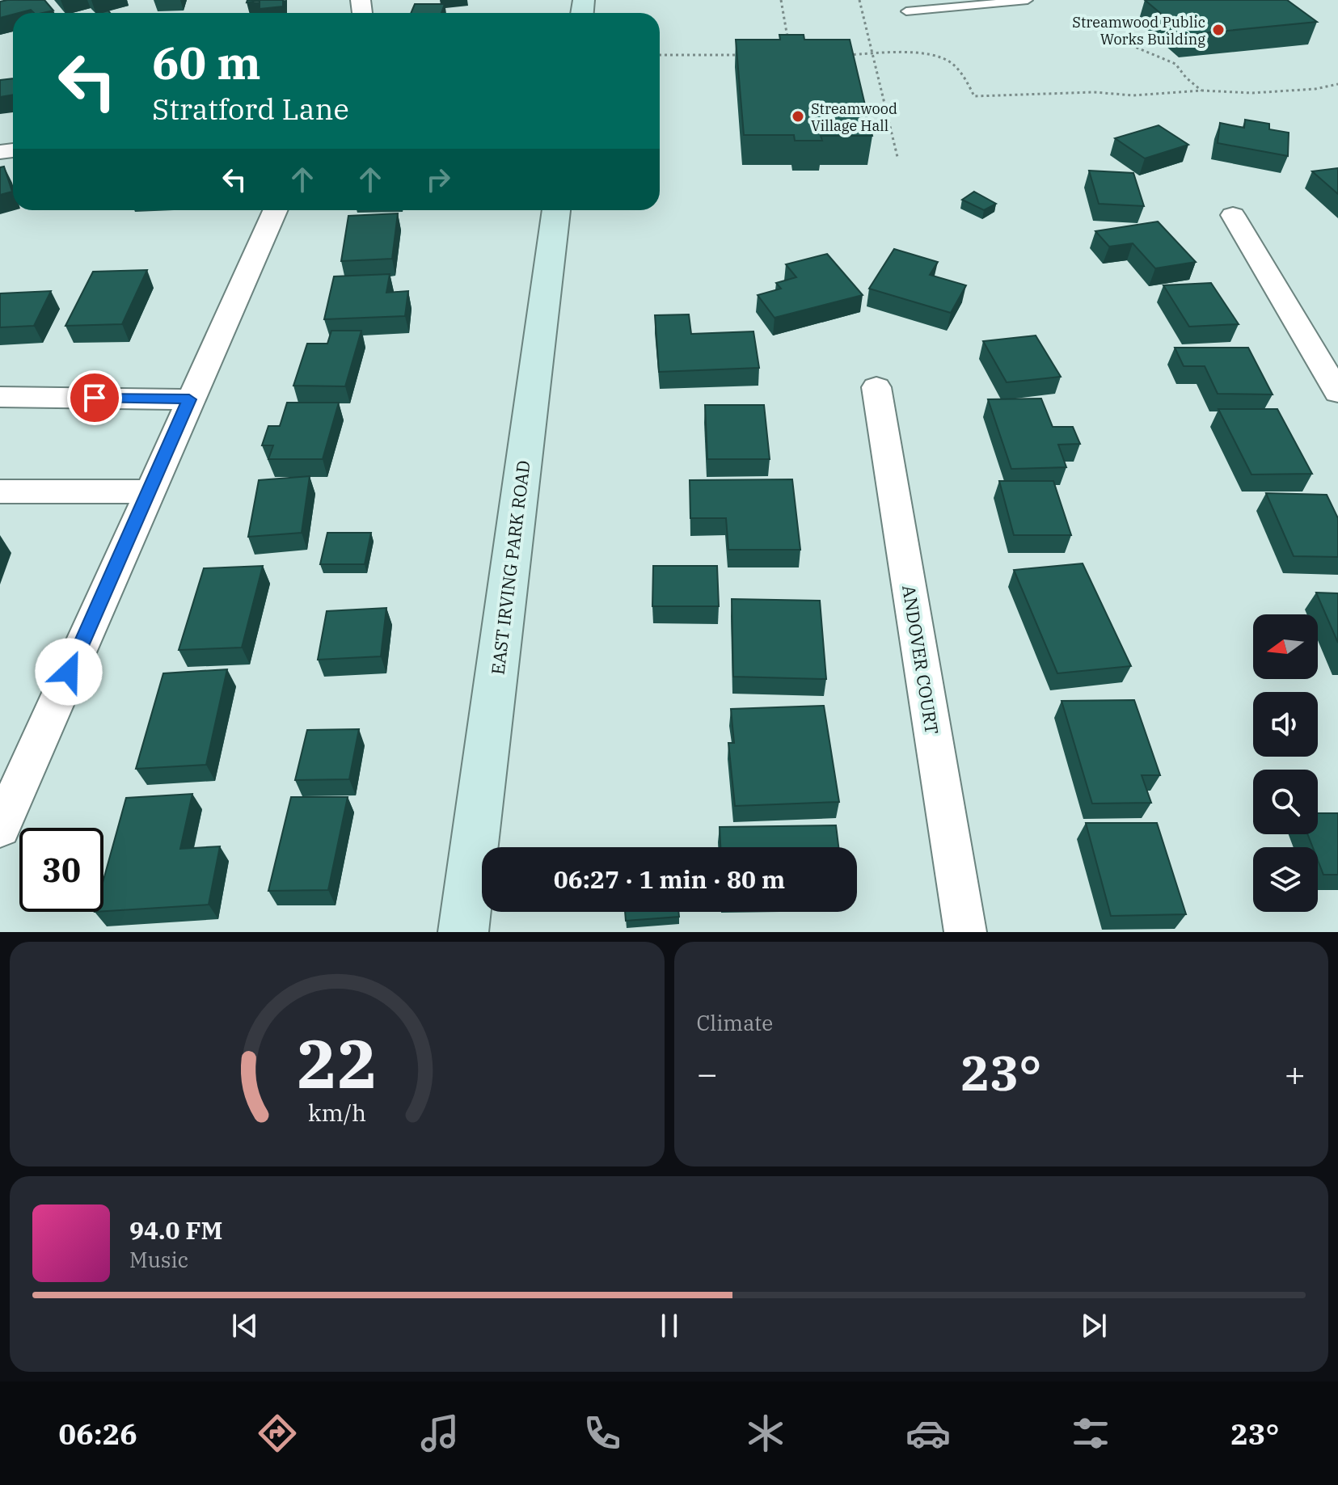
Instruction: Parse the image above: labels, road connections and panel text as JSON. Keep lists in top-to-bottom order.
{
  "streets": {
    "main road": ["EAST IRVING PARK ROAD"],
    "street": ["ANDOVER COURT"]
  },
  "places": ["Streamwood Public Works Building", "Streamwood Village Hall"],
  "north": "left",
  "page": {
    "turn": ["60 m", "Stratford Lane"],
    "limit": "30",
    "trip": "06:27 · 1 min · 80 m",
    "tile": "Climate",
    "heat": ["−", "23°", "+"],
    "song": ["94.0 FM", "Music"],
    "tabs": ["06:26", "23°"],
    "gauge": ["22", "km/h"]
  }
}
